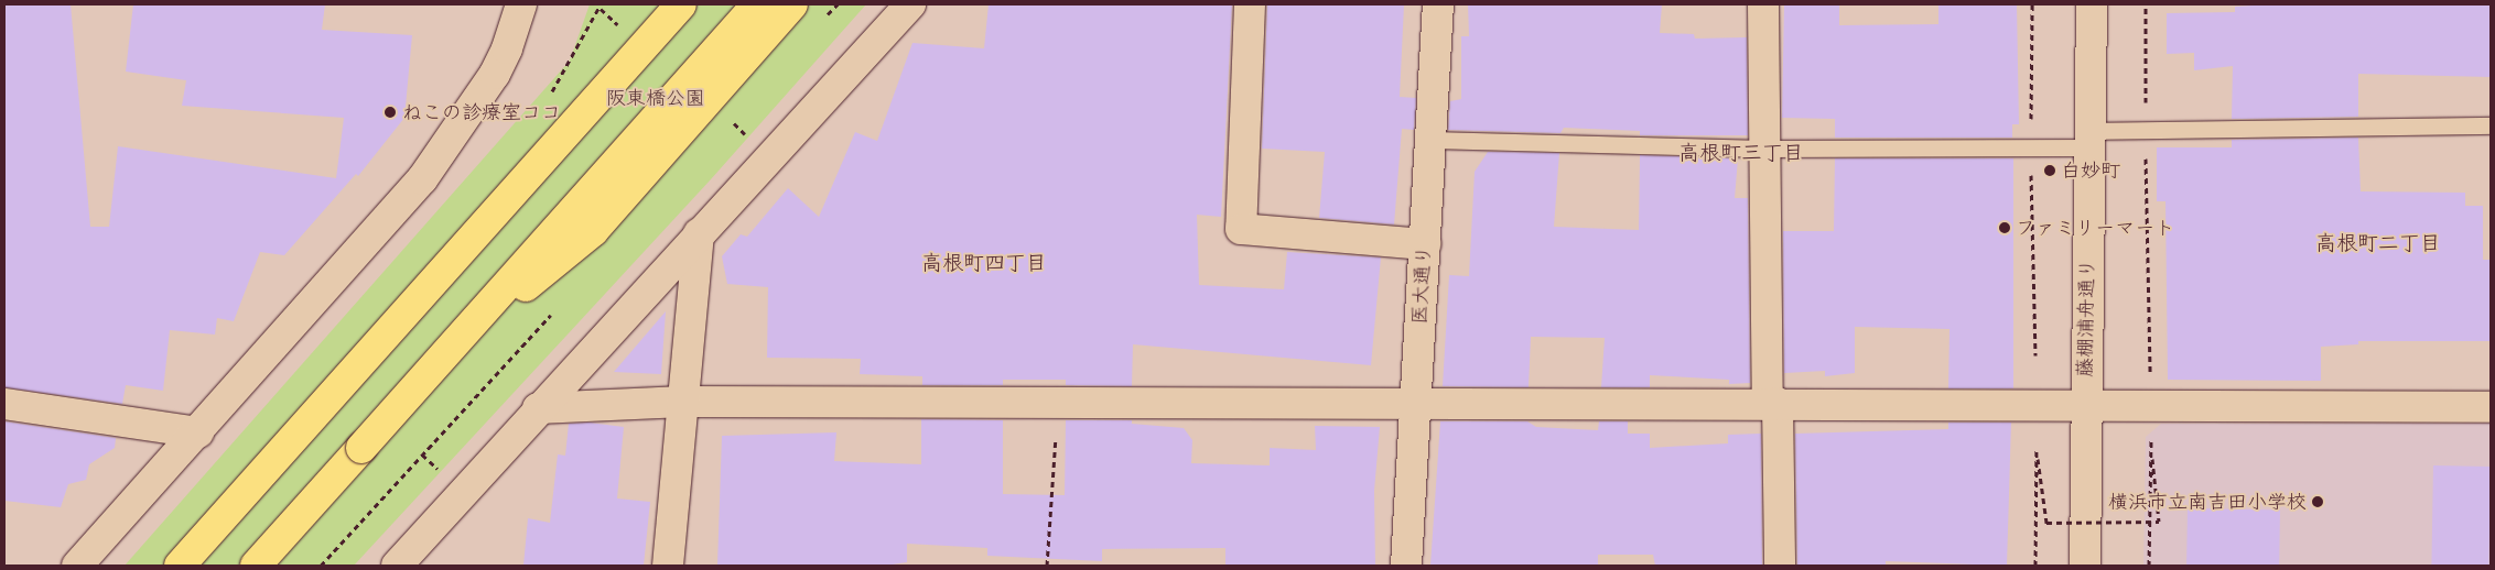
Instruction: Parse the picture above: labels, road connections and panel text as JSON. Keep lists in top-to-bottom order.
{
  "streets": {
    "street": ["医大通り", "藤棚浦舟通り"]
  },
  "districts": ["高根町三丁目", "高根町二丁目", "高根町四丁目"],
  "parks": ["阪東橋公園"],
  "places": [
    "ねこの診療室ココ",
    "白妙町",
    "ファミリーマート",
    "横浜市立南吉田小学校"
  ]
}
